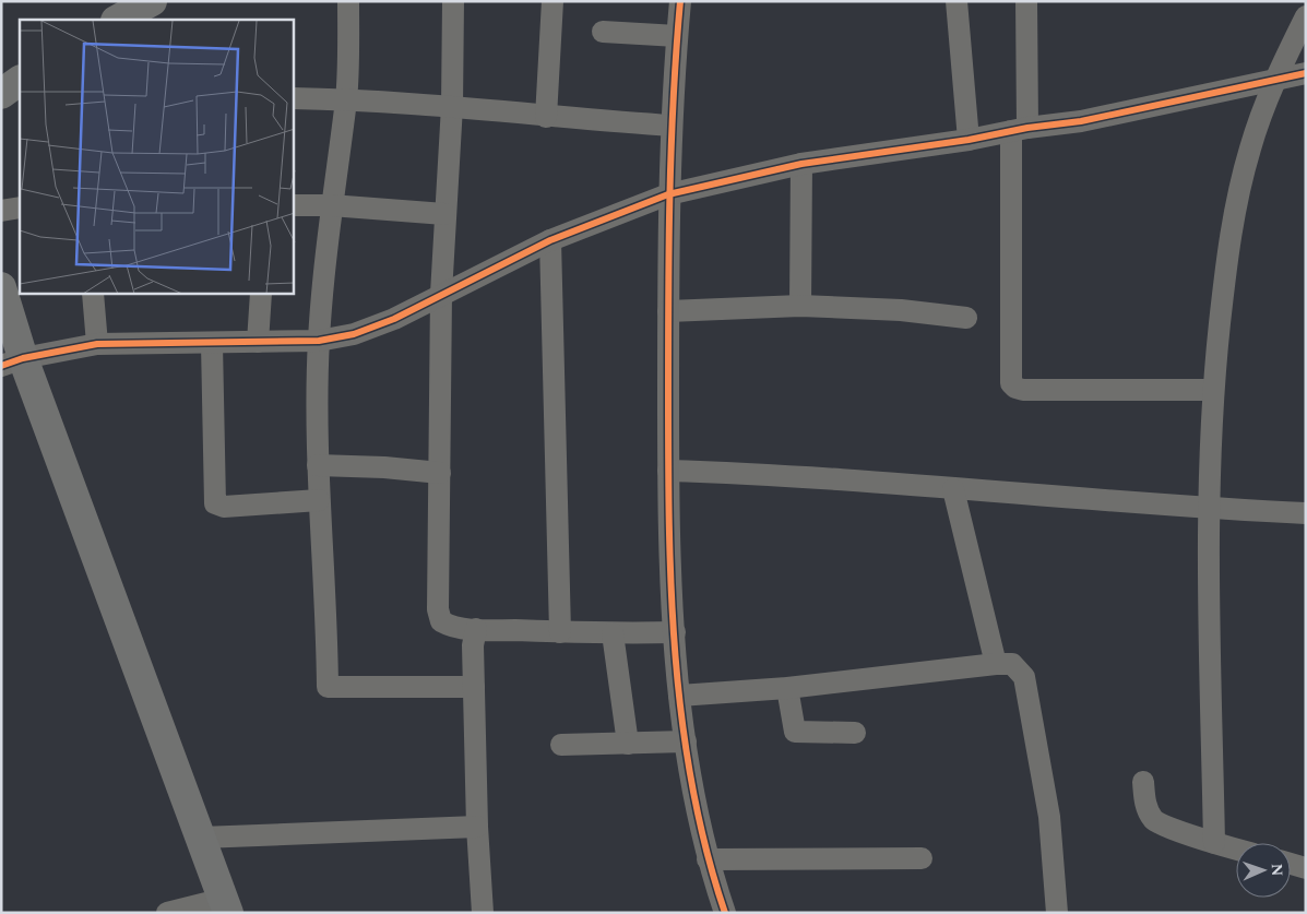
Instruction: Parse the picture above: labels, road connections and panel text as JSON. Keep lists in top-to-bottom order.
{
  "north": "right"
}
